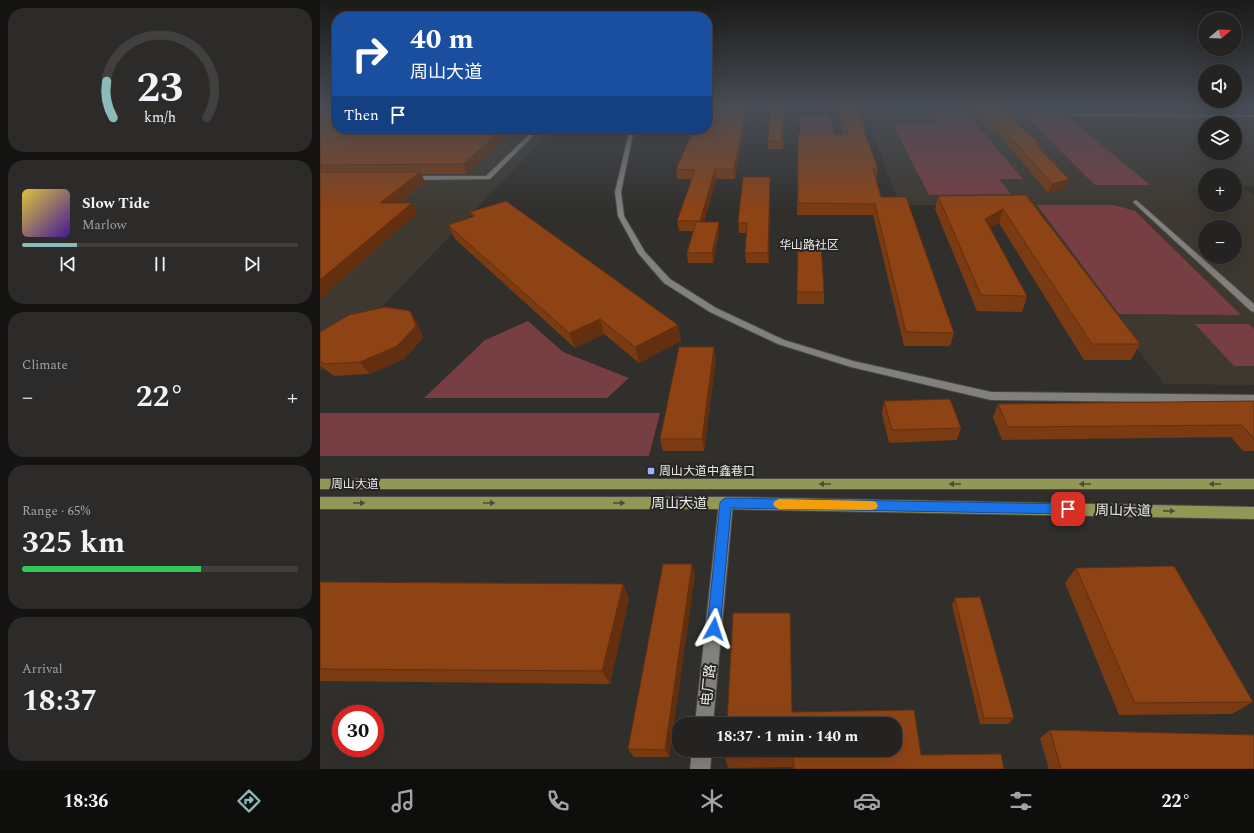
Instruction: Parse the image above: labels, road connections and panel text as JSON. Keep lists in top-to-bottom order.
{
  "streets": {
    "main road": ["周山大道"],
    "street": ["电厂路"]
  },
  "crossings": [
    ["周山大道", "电厂路"]
  ],
  "districts": ["华山路社区"],
  "places": {
    "transit": ["周山大道中鑫巷口"]
  },
  "north": "right",
  "page": {
    "map_buttons": ["+", "−"],
    "turn": ["40 m", "周山大道"],
    "then": "Then",
    "song": ["Slow Tide", "Marlow"],
    "tile": [
      "Climate",
      ["Range · 65%", "325 km"],
      ["Arrival", "18:37"]
    ],
    "heat": ["−", "22°", "+"],
    "limit": "30",
    "trip": "18:37 · 1 min · 140 m",
    "tabs": ["18:36", "22°"],
    "gauge": ["23", "km/h"]
  }
}
